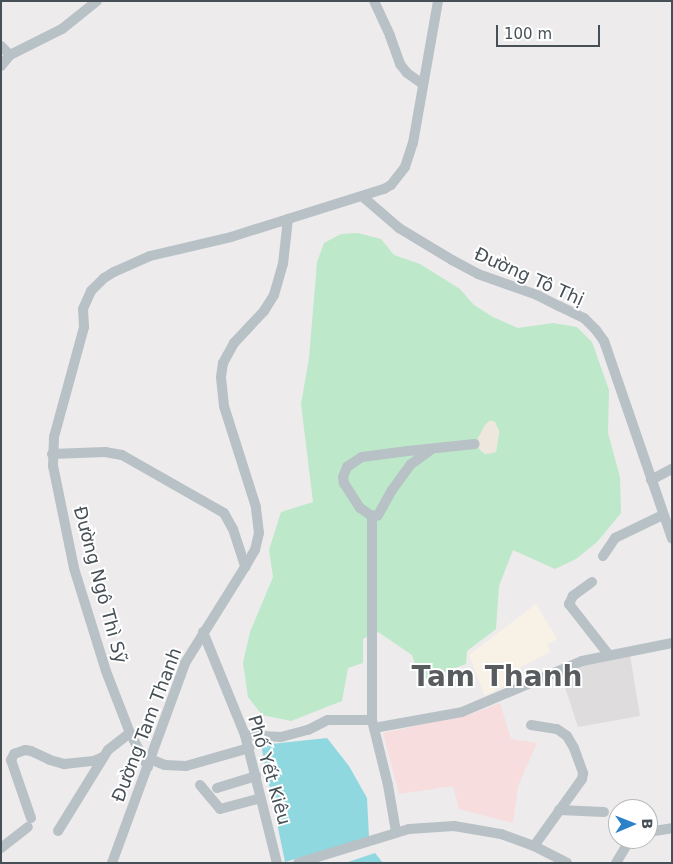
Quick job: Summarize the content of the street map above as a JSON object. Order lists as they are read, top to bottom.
{
  "streets": {
    "street": [
      "Đường Tô Thị",
      "Đường Ngô Thì Sỹ",
      "Đường Tam Thanh",
      "Phố Yết Kiêu"
    ]
  },
  "crossings": [
    ["Đường Ngô Thì Sỹ", "Đường Tam Thanh"],
    ["Đường Tam Thanh", "Phố Yết Kiêu"]
  ],
  "districts": ["Tam Thanh"],
  "scale_bar": "100 m",
  "north": "right"
}
